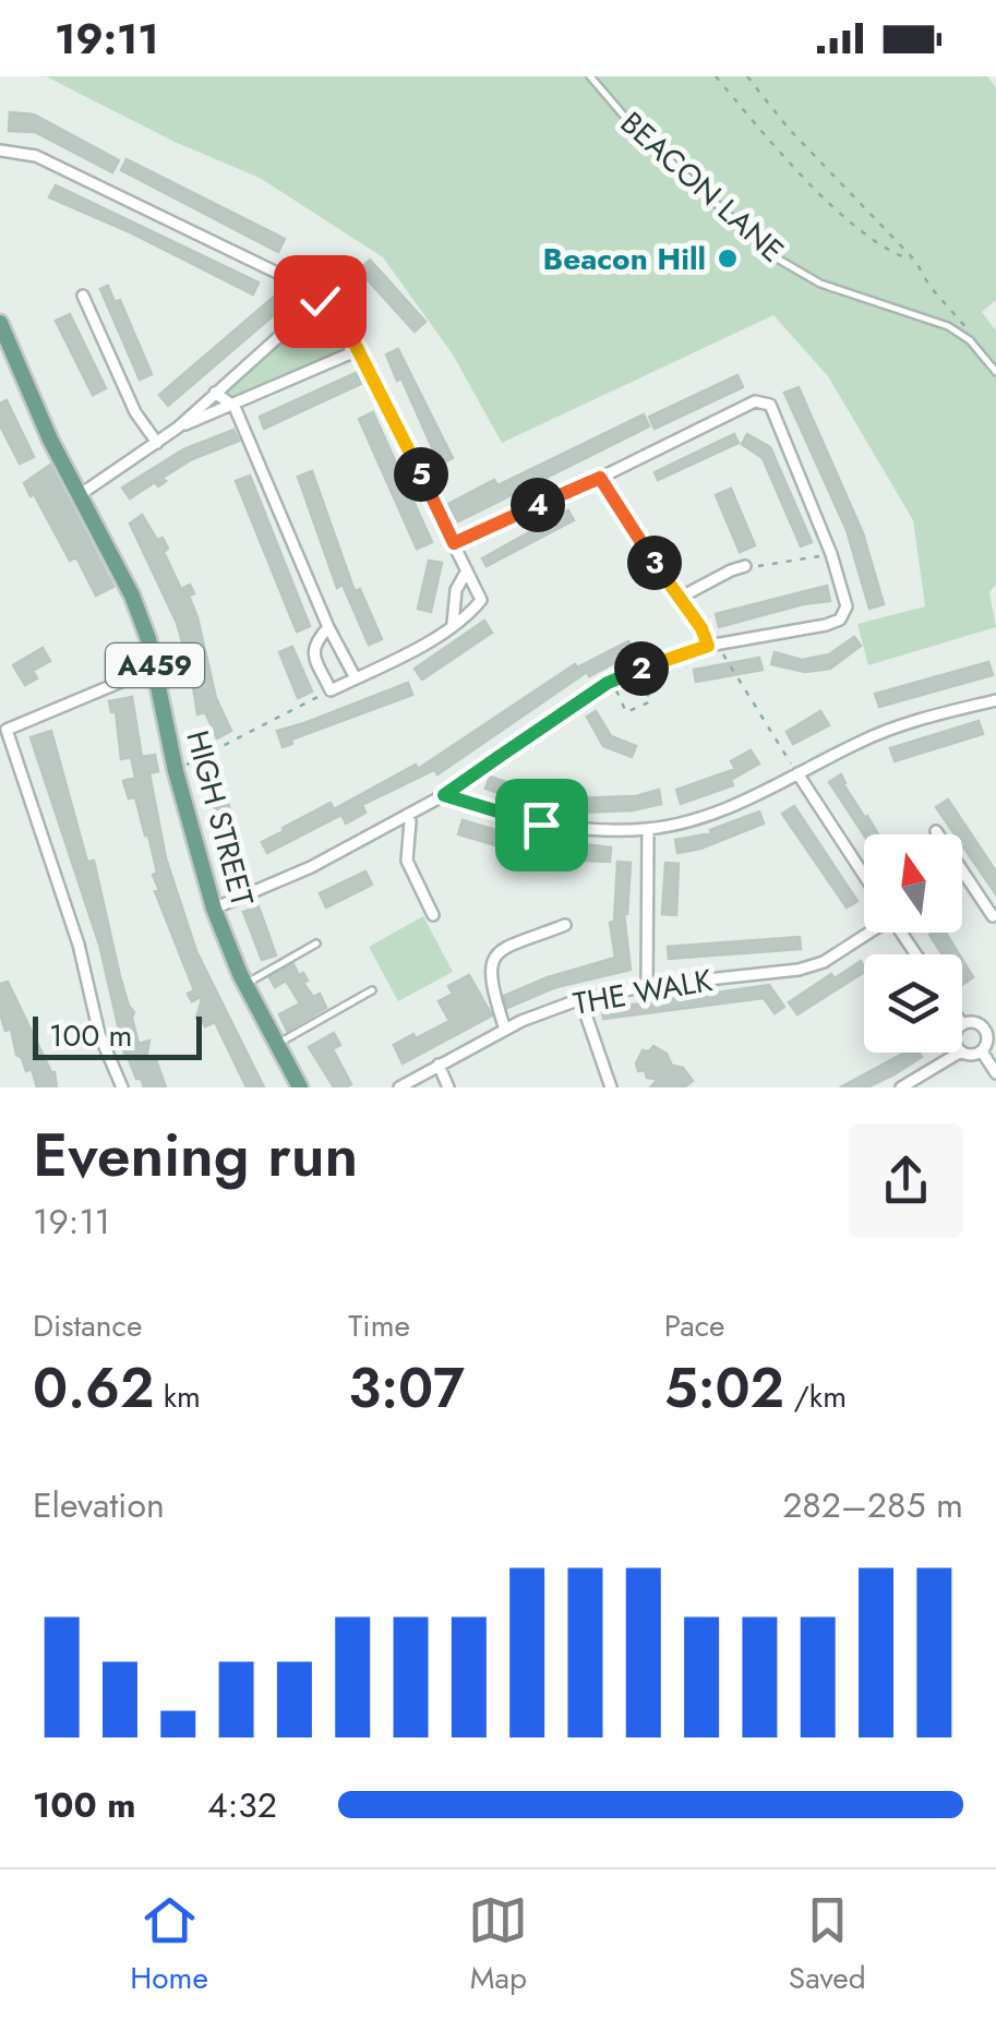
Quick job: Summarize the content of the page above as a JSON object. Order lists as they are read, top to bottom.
{
  "streets": {
    "main road": ["A459", "HIGH STREET"],
    "street": ["THE WALK"],
    "lane": ["BEACON LANE"]
  },
  "places": ["Beacon Hill"],
  "scale_bar": "100 m",
  "north": "top",
  "page": {
    "status": "19:11",
    "pins": [
      "5",
      "4",
      "3",
      "2"
    ],
    "scale": "100 m",
    "heading": ["Evening run", "19:11"],
    "stats": [
      ["Distance", "0.62 km"],
      ["Time", "3:07"],
      ["Pace", "5:02 /km"]
    ],
    "chart": ["Elevation", "282–285 m"],
    "list": [
      {
        "name": "100 m",
        "note": "4:32"
      }
    ],
    "tabs": ["Home", "Map", "Saved"]
  }
}
